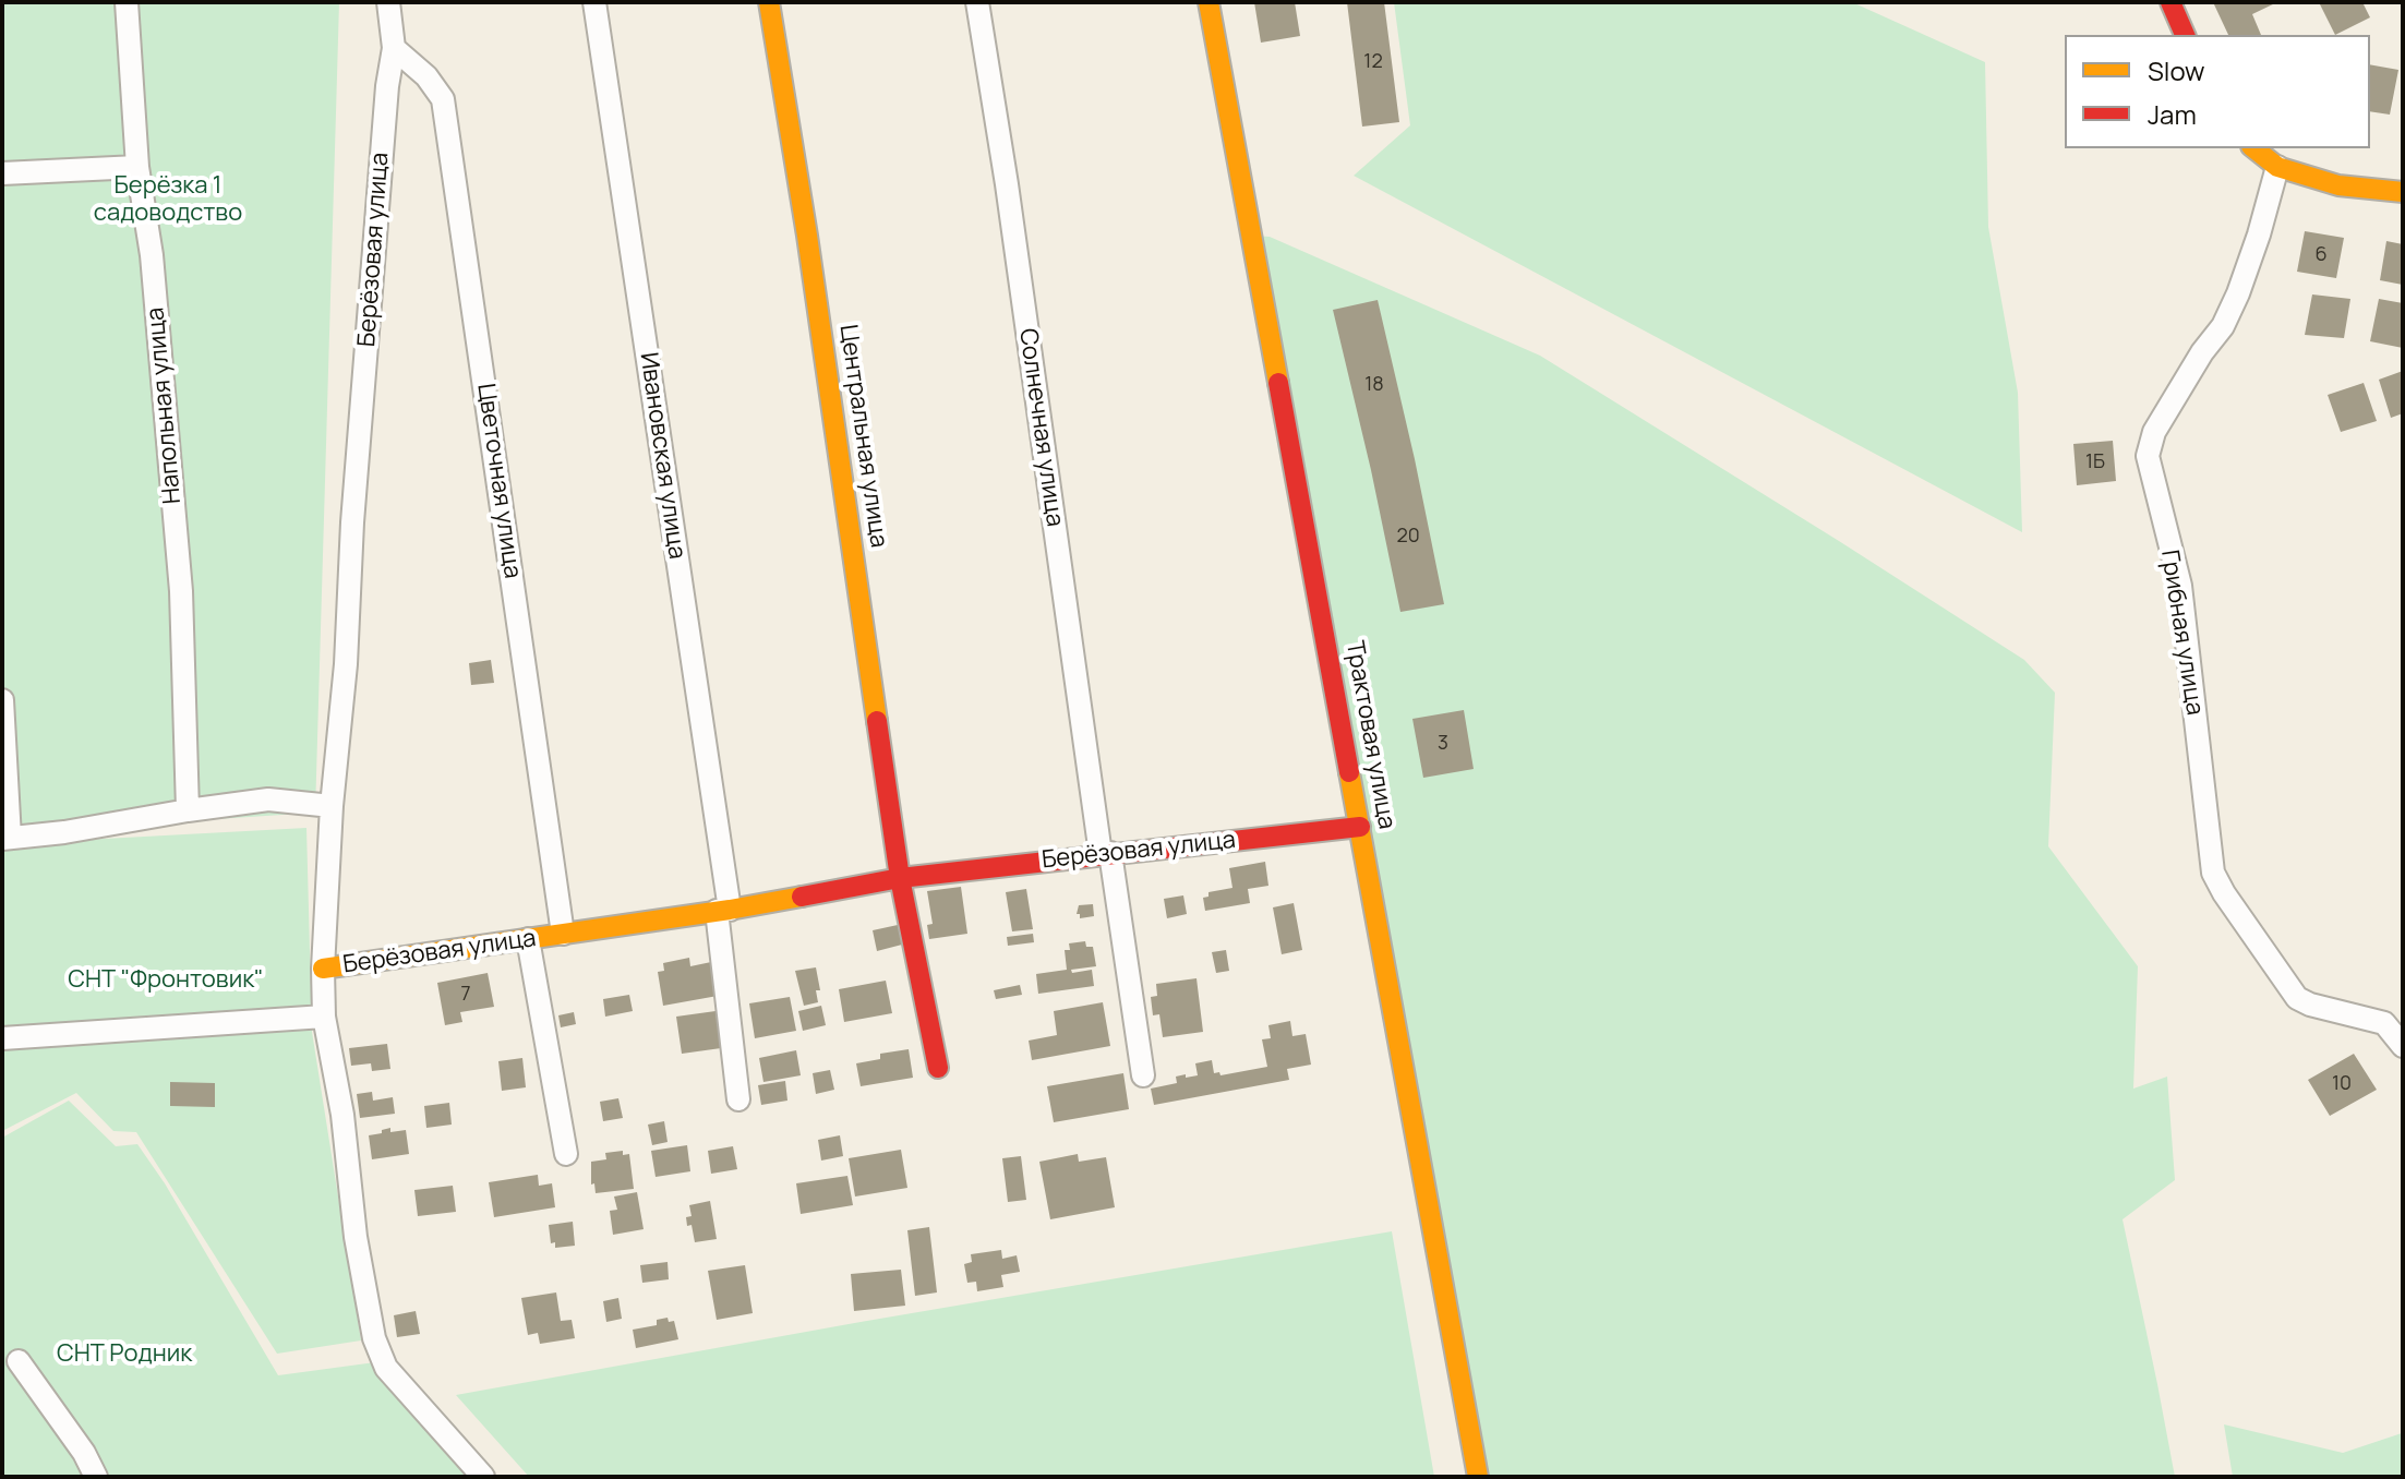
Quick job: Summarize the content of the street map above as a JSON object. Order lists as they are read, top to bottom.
{
  "streets": {
    "street": [
      "Берёзовая улица",
      "Напольная улица",
      "Солнечная улица",
      "Центральная улица",
      "Ивановская улица",
      "Цветочная улица",
      "Грибная улица",
      "Трактовая улица"
    ]
  },
  "crossings": [
    ["Берёзовая улица", "Солнечная улица"],
    ["Берёзовая улица", "Центральная улица"],
    ["Берёзовая улица", "Ивановская улица"],
    ["Берёзовая улица", "Цветочная улица"],
    ["Берёзовая улица", "Трактовая улица"]
  ],
  "parks": ["Берёзка 1 садоводство", "СНТ \"Фронтовик\"", "СНТ Родник"],
  "house_numbers": [
    "12",
    "6",
    "18",
    "1Б",
    "20",
    "3",
    "7",
    "10"
  ],
  "legend": ["Slow", "Jam"]
}
